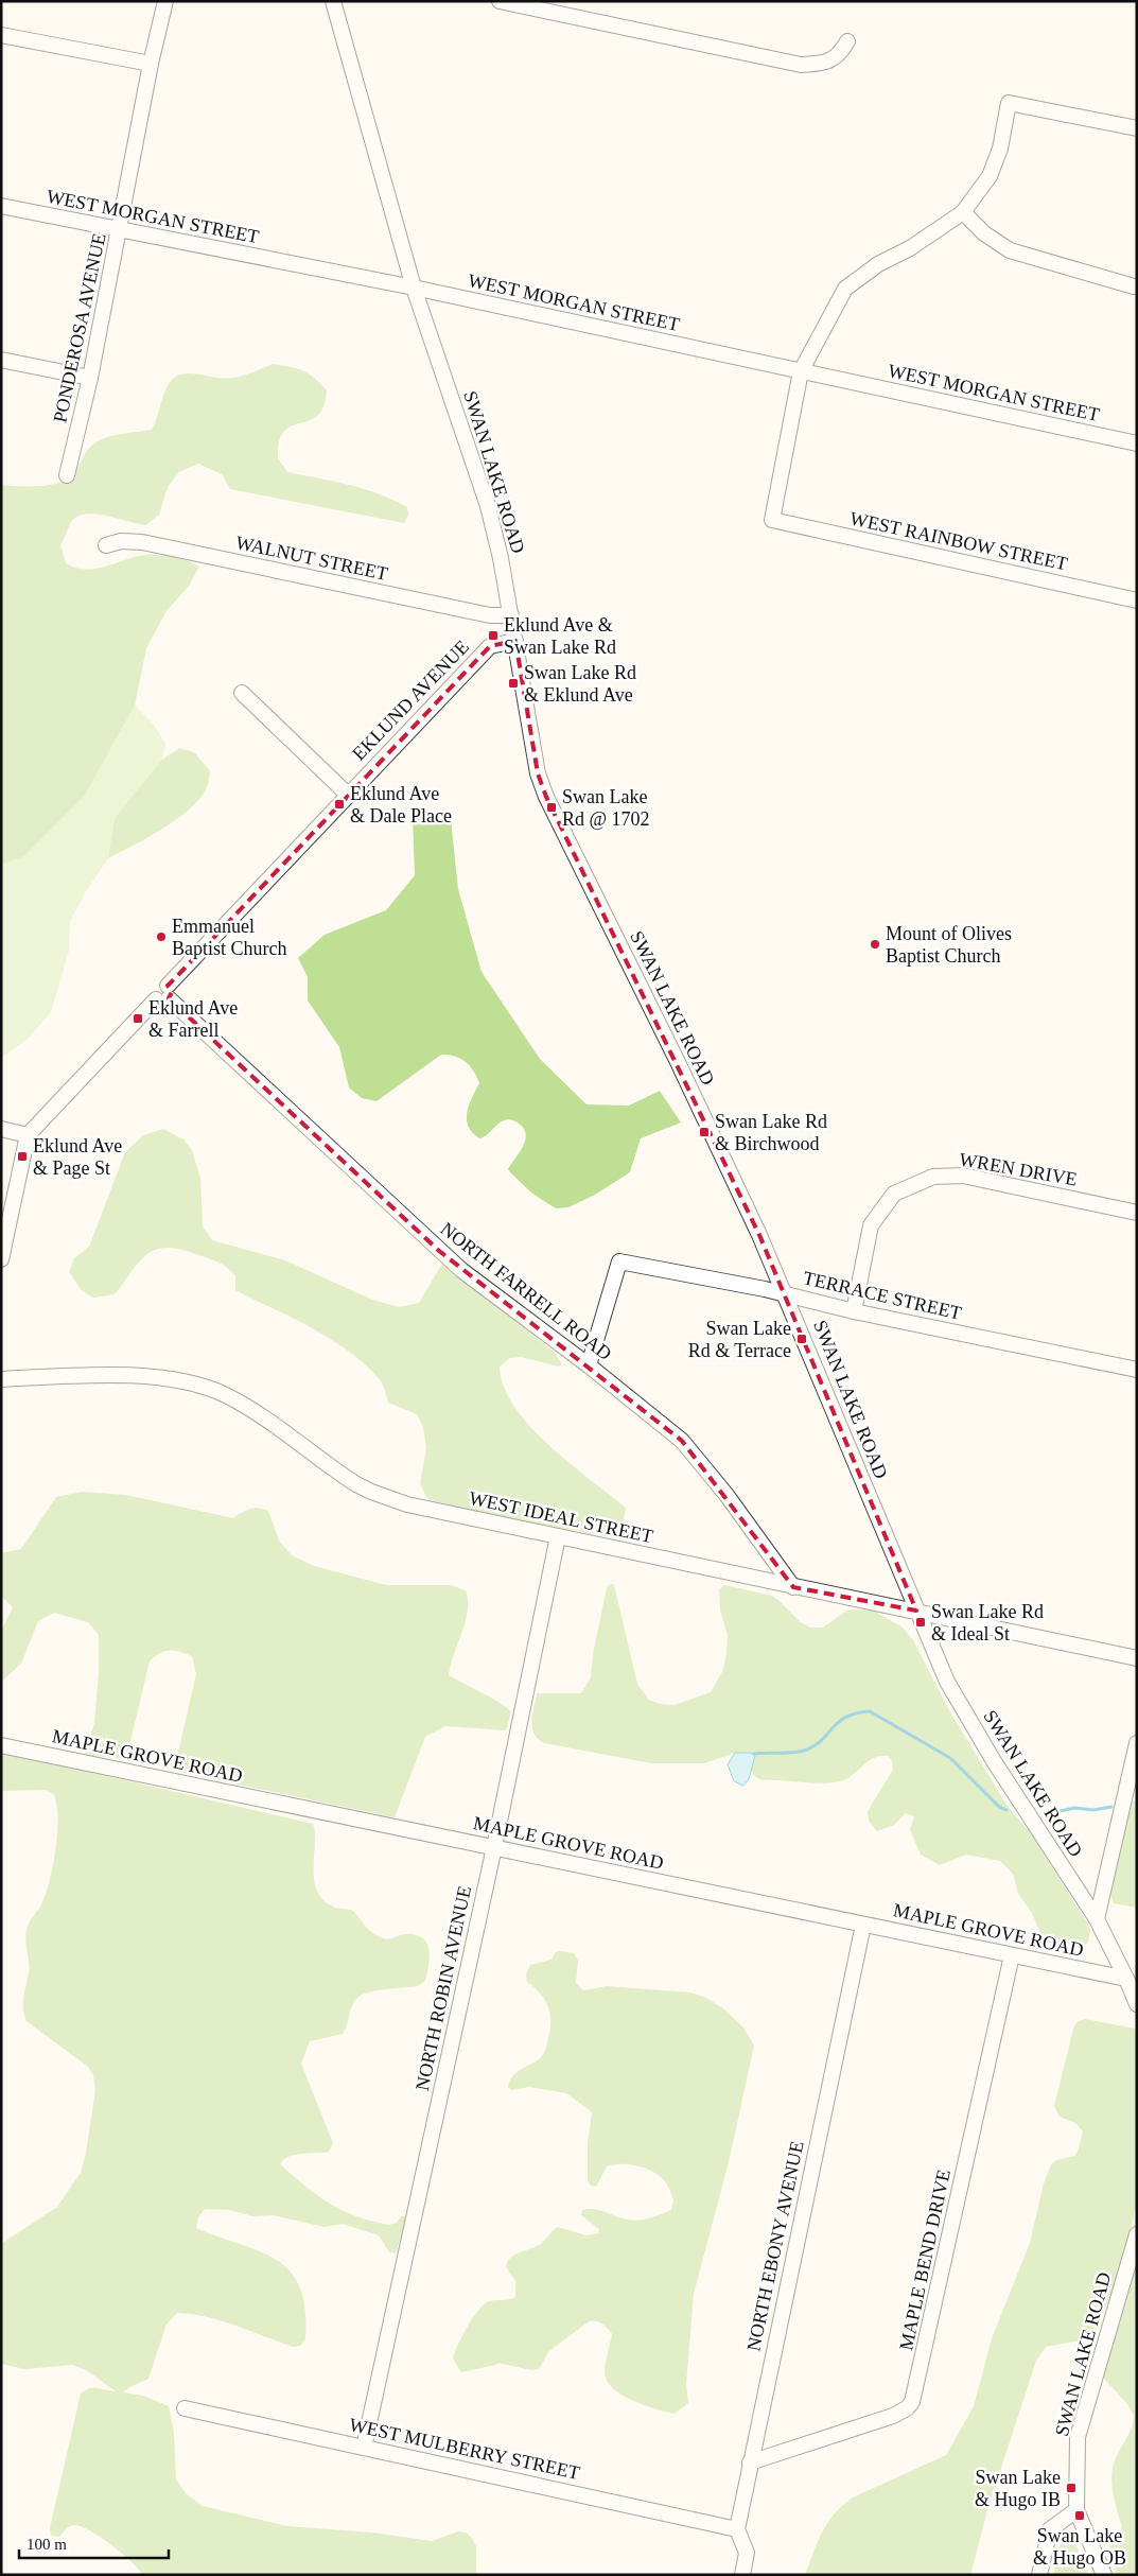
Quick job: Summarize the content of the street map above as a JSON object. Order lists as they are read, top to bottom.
{
  "streets": {
    "street": [
      "WEST MORGAN STREET",
      "PONDEROSA AVENUE",
      "SWAN LAKE ROAD",
      "WEST RAINBOW STREET",
      "WALNUT STREET",
      "EKLUND AVENUE",
      "WREN DRIVE",
      "NORTH FARRELL ROAD",
      "TERRACE STREET",
      "WEST IDEAL STREET",
      "MAPLE GROVE ROAD",
      "NORTH ROBIN AVENUE",
      "NORTH EBONY AVENUE",
      "MAPLE BEND DRIVE",
      "WEST MULBERRY STREET"
    ]
  },
  "crossings": [
    ["WEST MORGAN STREET", "PONDEROSA AVENUE"],
    ["WEST MORGAN STREET", "SWAN LAKE ROAD"],
    ["WEST MORGAN STREET", "WEST RAINBOW STREET"],
    ["SWAN LAKE ROAD", "WALNUT STREET"],
    ["SWAN LAKE ROAD", "EKLUND AVENUE"],
    ["SWAN LAKE ROAD", "TERRACE STREET"],
    ["SWAN LAKE ROAD", "WEST IDEAL STREET"],
    ["SWAN LAKE ROAD", "MAPLE GROVE ROAD"],
    ["EKLUND AVENUE", "NORTH FARRELL ROAD"],
    ["WREN DRIVE", "TERRACE STREET"],
    ["NORTH FARRELL ROAD", "TERRACE STREET"],
    ["NORTH FARRELL ROAD", "WEST IDEAL STREET"],
    ["WEST IDEAL STREET", "NORTH ROBIN AVENUE"],
    ["MAPLE GROVE ROAD", "NORTH ROBIN AVENUE"],
    ["MAPLE GROVE ROAD", "NORTH EBONY AVENUE"],
    ["MAPLE GROVE ROAD", "MAPLE BEND DRIVE"],
    ["NORTH ROBIN AVENUE", "WEST MULBERRY STREET"],
    ["NORTH EBONY AVENUE", "MAPLE BEND DRIVE"],
    ["NORTH EBONY AVENUE", "WEST MULBERRY STREET"]
  ],
  "places": {
    "transit": [
      "Eklund Ave & Swan Lake Rd",
      "Swan Lake Rd & Eklund Ave",
      "Eklund Ave & Dale Place",
      "Swan Lake Rd @ 1702",
      "Eklund Ave & Farrell",
      "Swan Lake Rd & Birchwood",
      "Eklund Ave & Page St",
      "Swan Lake Rd & Terrace",
      "Swan Lake Rd & Ideal St",
      "Swan Lake & Hugo IB",
      "Swan Lake & Hugo OB"
    ],
    "other": ["Emmanuel Baptist Church", "Mount of Olives Baptist Church"]
  },
  "scale_bar": "100 m"
}
